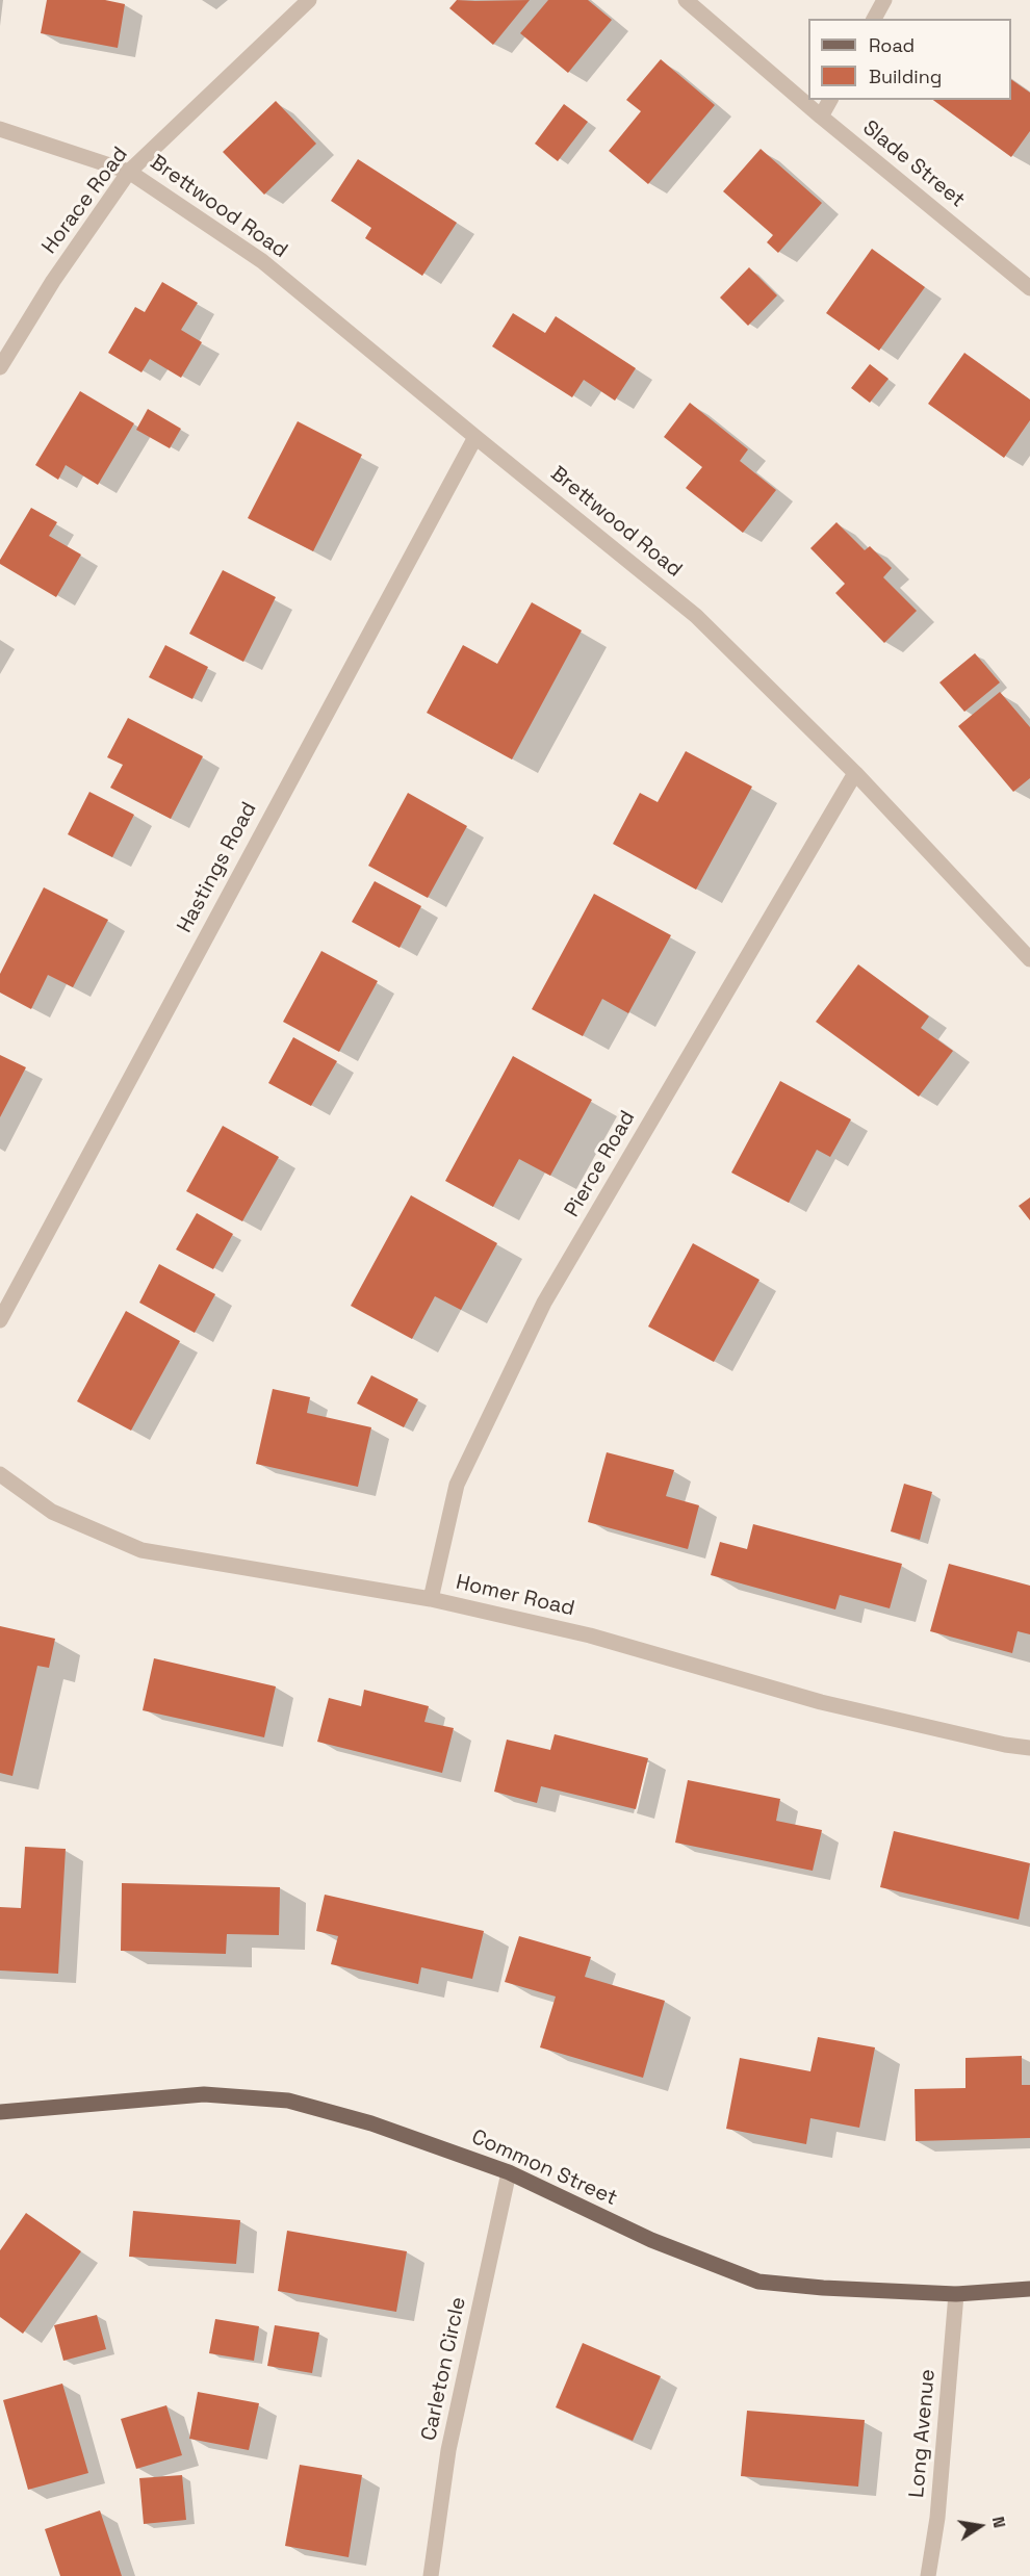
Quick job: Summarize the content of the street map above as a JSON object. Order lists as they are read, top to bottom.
{
  "streets": {
    "main road": ["Common Street"],
    "street": [
      "Slade Street",
      "Horace Road",
      "Brettwood Road",
      "Hastings Road",
      "Pierce Road",
      "Homer Road",
      "Carleton Circle",
      "Long Avenue"
    ]
  },
  "crossings": [
    ["Horace Road", "Brettwood Road"],
    ["Brettwood Road", "Hastings Road"],
    ["Brettwood Road", "Pierce Road"],
    ["Pierce Road", "Homer Road"],
    ["Common Street", "Carleton Circle"],
    ["Common Street", "Long Avenue"]
  ],
  "legend": ["Road", "Building"],
  "north": "right"
}
